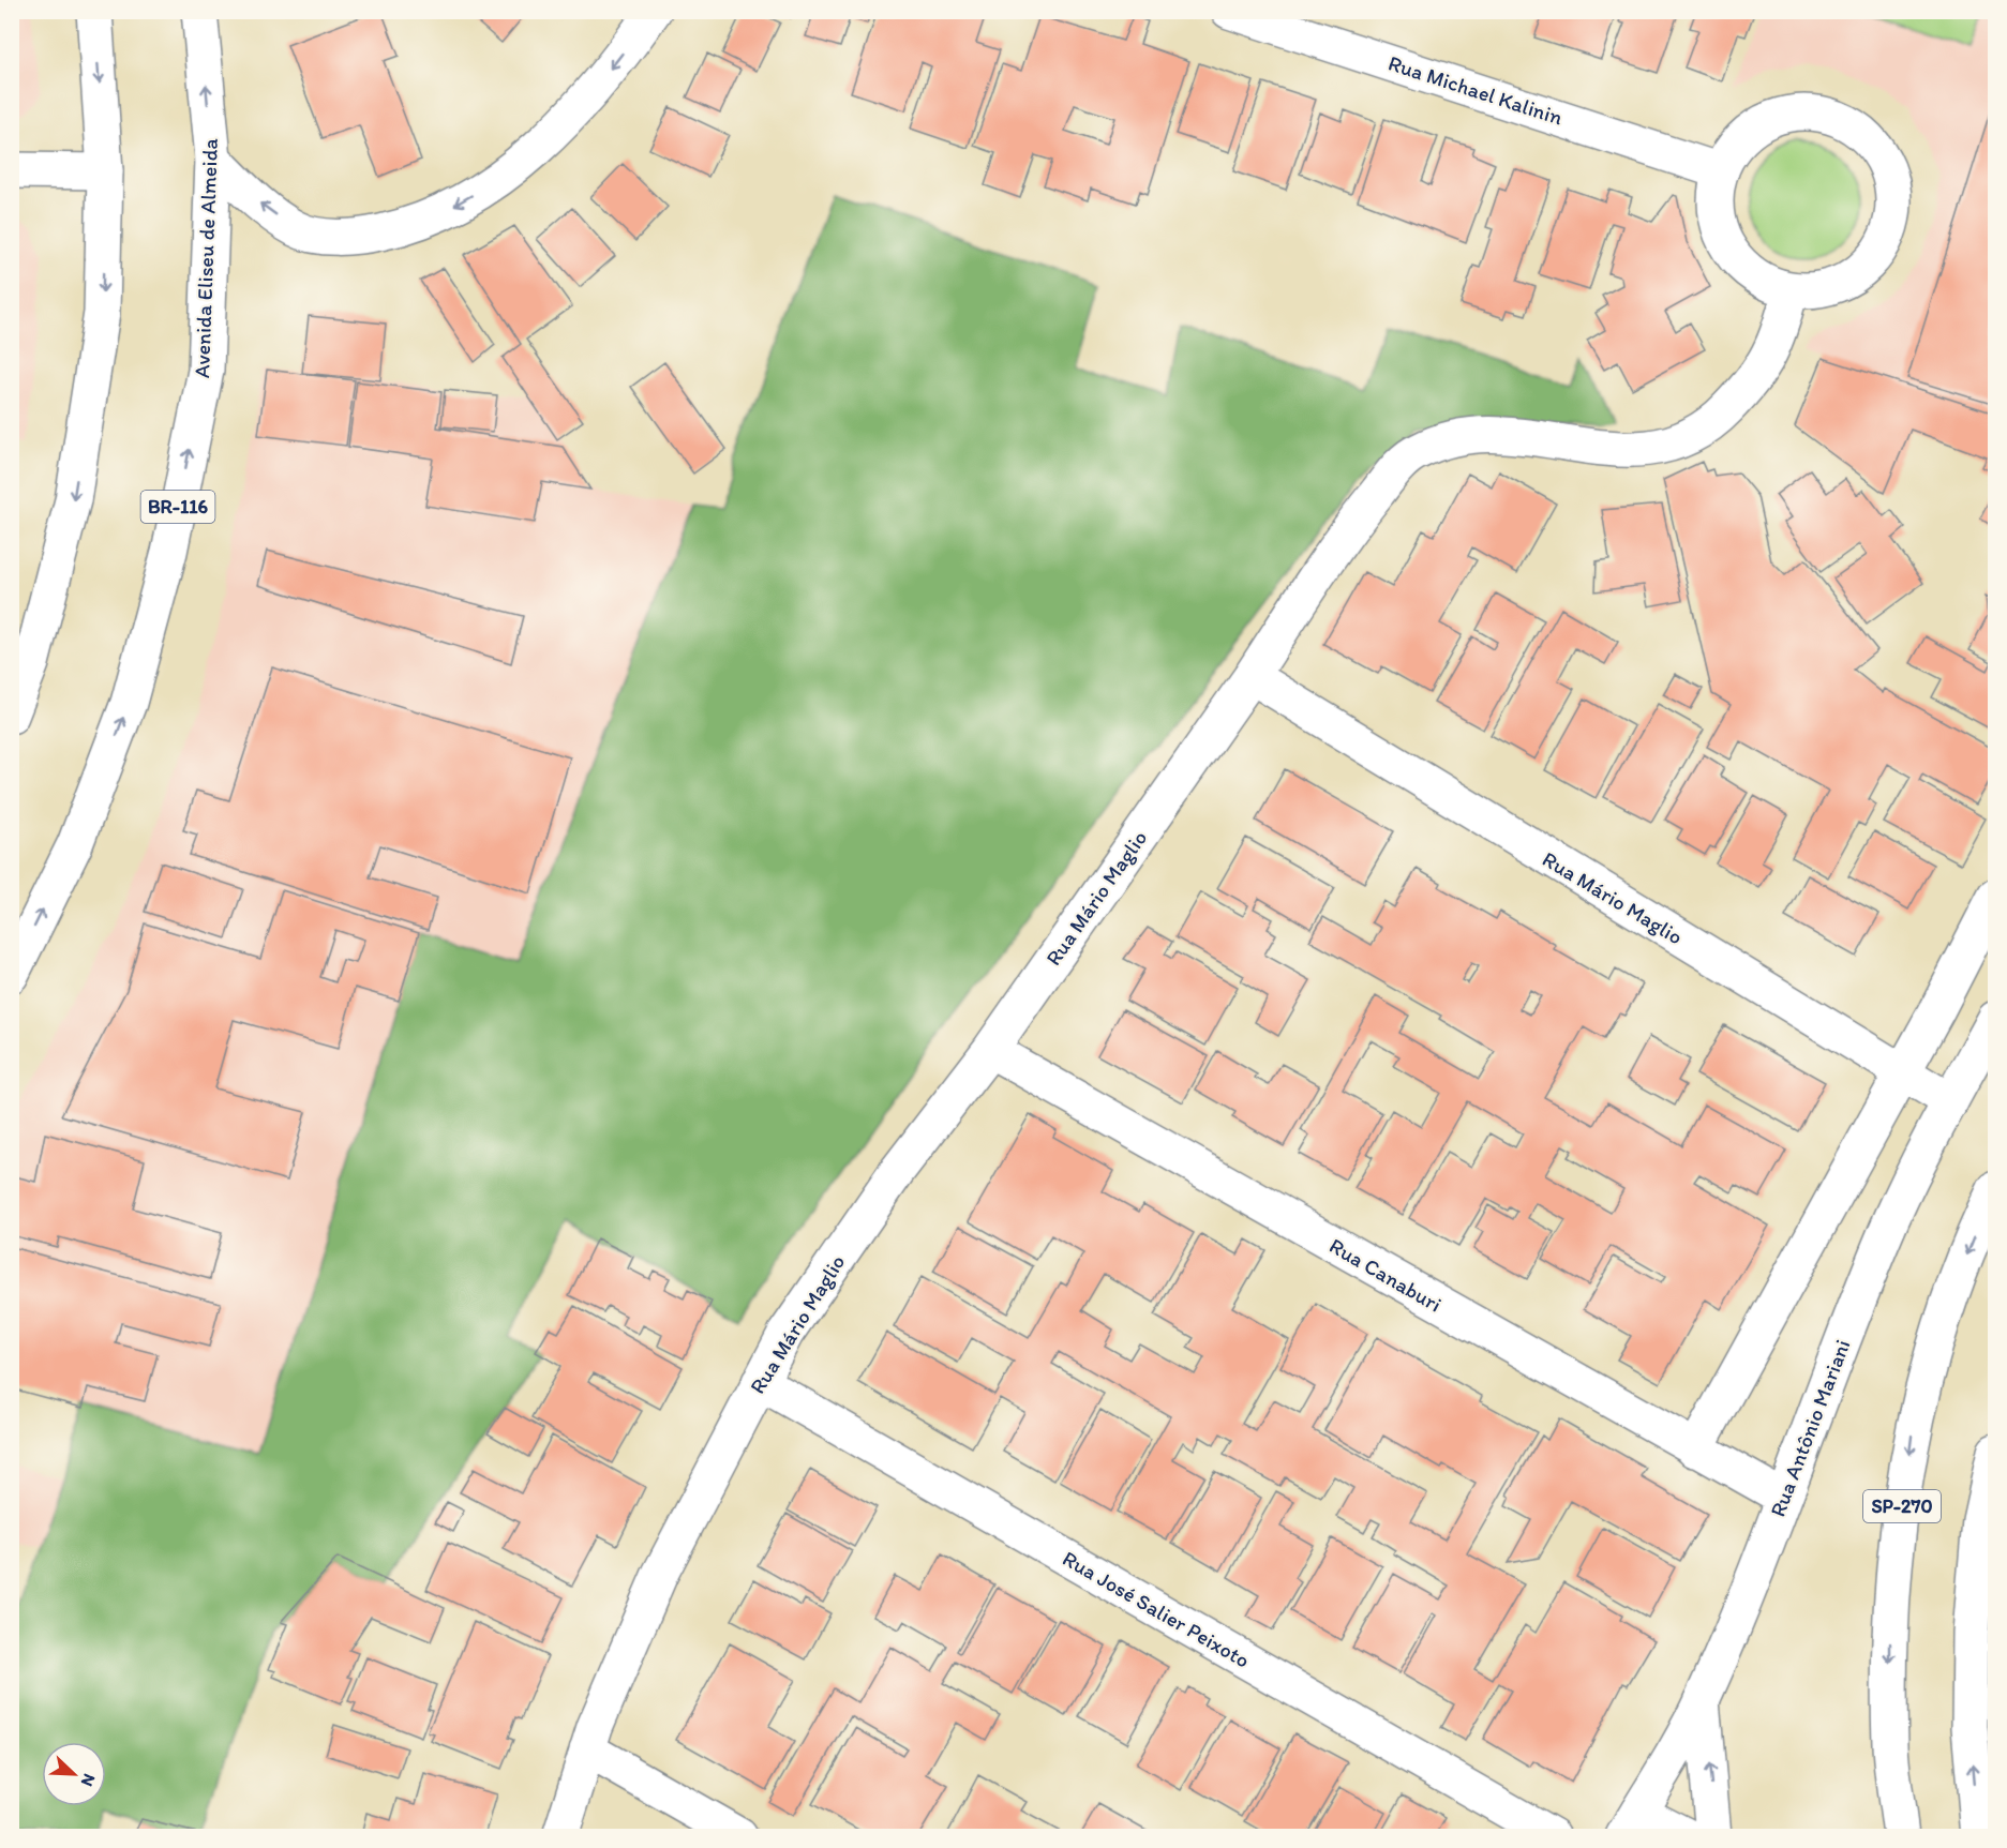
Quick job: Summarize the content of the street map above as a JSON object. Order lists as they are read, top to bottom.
{
  "streets": {
    "main road": [
      "Rua Michael Kalinin",
      "Avenida Eliseu de Almeida",
      "BR-116",
      "Rua Mário Maglio",
      "Rua Canaburi",
      "Rua Antônio Mariani",
      "SP-270",
      "Rua José Salier Peixoto"
    ]
  },
  "crossings": [
    ["Rua Mário Maglio", "Rua Canaburi"],
    ["Rua Mário Maglio", "Rua Antônio Mariani"],
    ["Rua Mário Maglio", "Rua José Salier Peixoto"],
    ["Rua Canaburi", "Rua Antônio Mariani"]
  ],
  "north": "bottom right"
}
